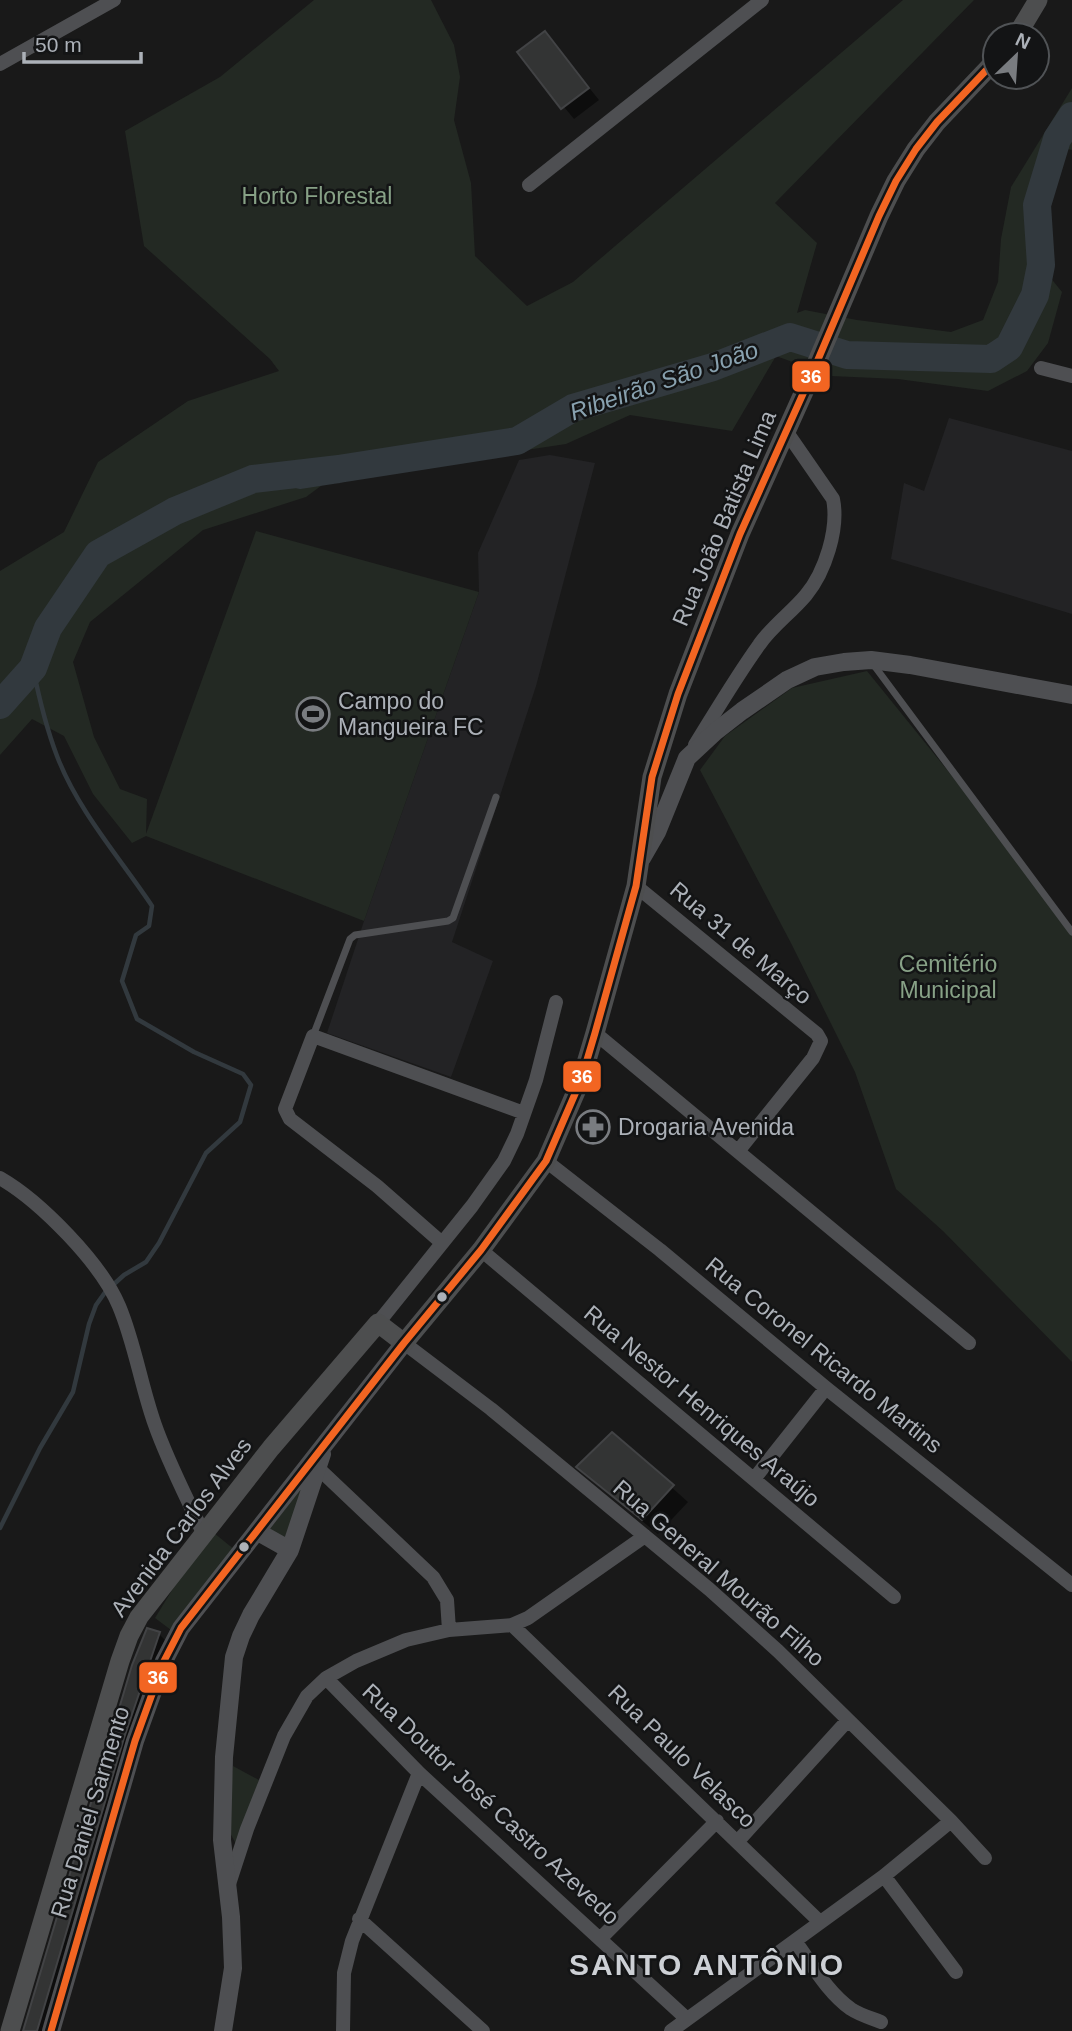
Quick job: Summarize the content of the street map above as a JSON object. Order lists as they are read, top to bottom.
{
  "streets": {
    "main road": ["Rua João Batista Lima", "Avenida Carlos Alves"],
    "street": [
      "Rua 31 de Março",
      "Rua Coronel Ricardo Martins",
      "Rua Nestor Henriques Araújo",
      "Rua General Mourão Filho",
      "Rua Paulo Velasco",
      "Rua Doutor José Castro Azevedo",
      "Rua Daniel Sarmento"
    ]
  },
  "crossings": [
    ["Rua João Batista Lima", "Rua 31 de Março"],
    ["Rua João Batista Lima", "Rua Coronel Ricardo Martins"],
    ["Rua João Batista Lima", "Rua Nestor Henriques Araújo"],
    ["Rua João Batista Lima", "Rua General Mourão Filho"]
  ],
  "districts": ["SANTO ANTÔNIO"],
  "water": ["Ribeirão São João"],
  "parks": ["Horto Florestal", "Cemitério Municipal"],
  "places": {
    "sports": ["Campo do Mangueira FC"],
    "pharmacy": ["Drogaria Avenida"]
  },
  "lines": ["transit line 36"],
  "scale_bar": "50 m",
  "north": "top right"
}
